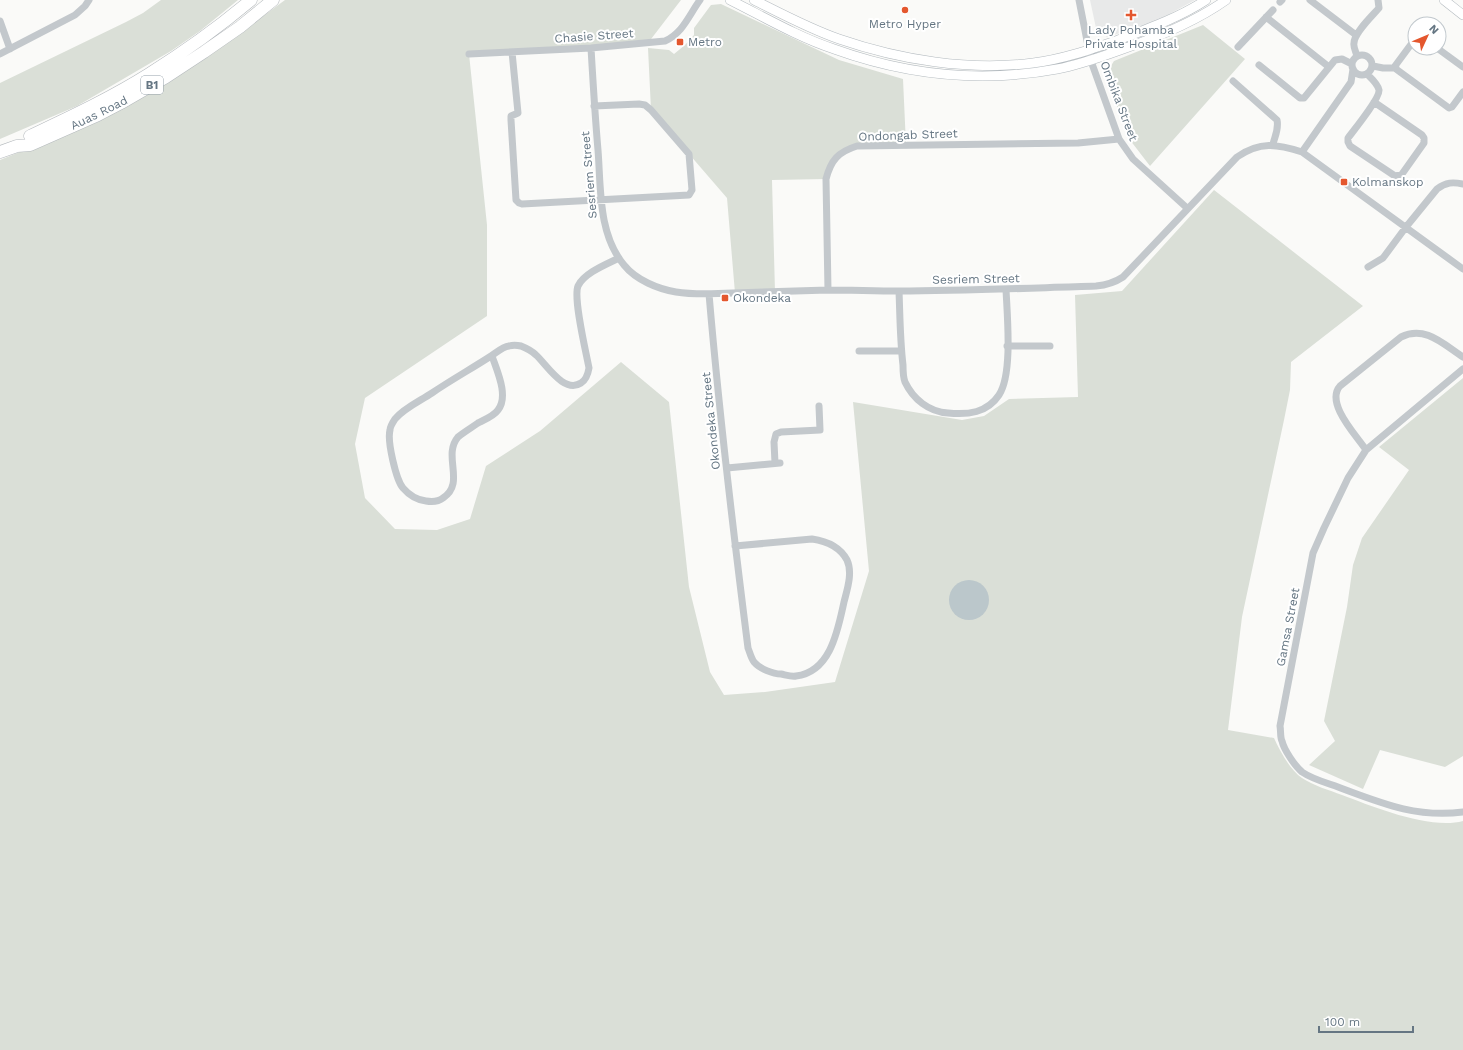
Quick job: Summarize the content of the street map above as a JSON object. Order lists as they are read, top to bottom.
{
  "streets": {
    "highway": ["B1", "Auas Road"],
    "street": [
      "Chasie Street",
      "Ombika Street",
      "Ondongab Street",
      "Sesriem Street",
      "Okondeka Street",
      "Gamsa Street"
    ]
  },
  "crossings": [
    ["Chasie Street", "Sesriem Street"],
    ["Ombika Street", "Ondongab Street"],
    ["Ombika Street", "Sesriem Street"],
    ["Ondongab Street", "Sesriem Street"],
    ["Sesriem Street", "Okondeka Street"]
  ],
  "places": {
    "other": ["Metro Hyper"],
    "health": ["Lady Pohamba Private Hospital"],
    "transit": ["Metro", "Kolmanskop", "Okondeka"]
  },
  "scale_bar": "100 m",
  "north": "top right"
}
